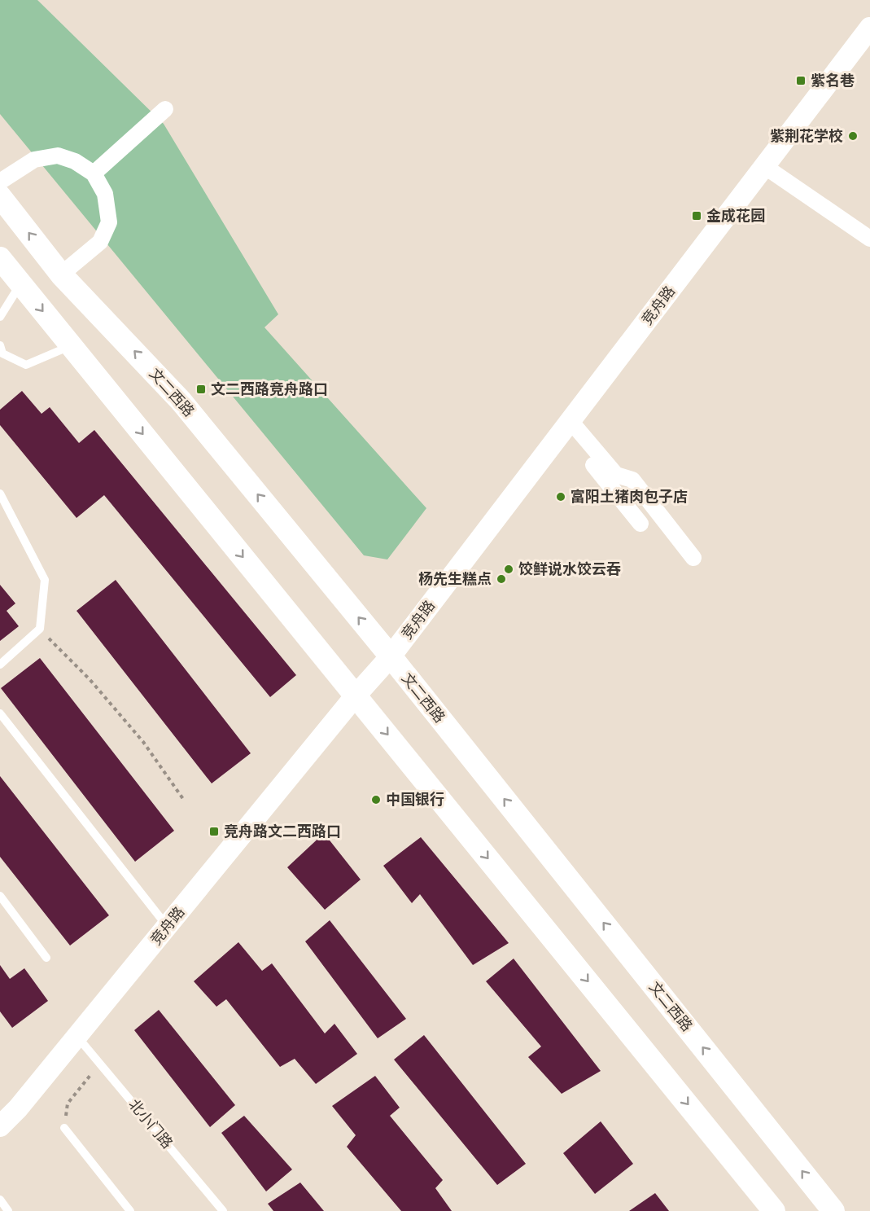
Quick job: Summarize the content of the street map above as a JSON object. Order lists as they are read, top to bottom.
{
  "streets": {
    "main road": ["文二西路"],
    "street": ["竞舟路"],
    "lane": ["北小门路"]
  },
  "crossings": [
    ["竞舟路", "文二西路"],
    ["竞舟路", "北小门路"]
  ],
  "places": {
    "transit": [
      "紫名巷",
      "金成花园",
      "文二西路竞舟路口",
      "竞舟路文二西路口"
    ],
    "other": [
      "紫荆花学校",
      "富阳土猪肉包子店",
      "饺鲜说水饺云吞",
      "杨先生糕点",
      "中国银行"
    ]
  }
}
